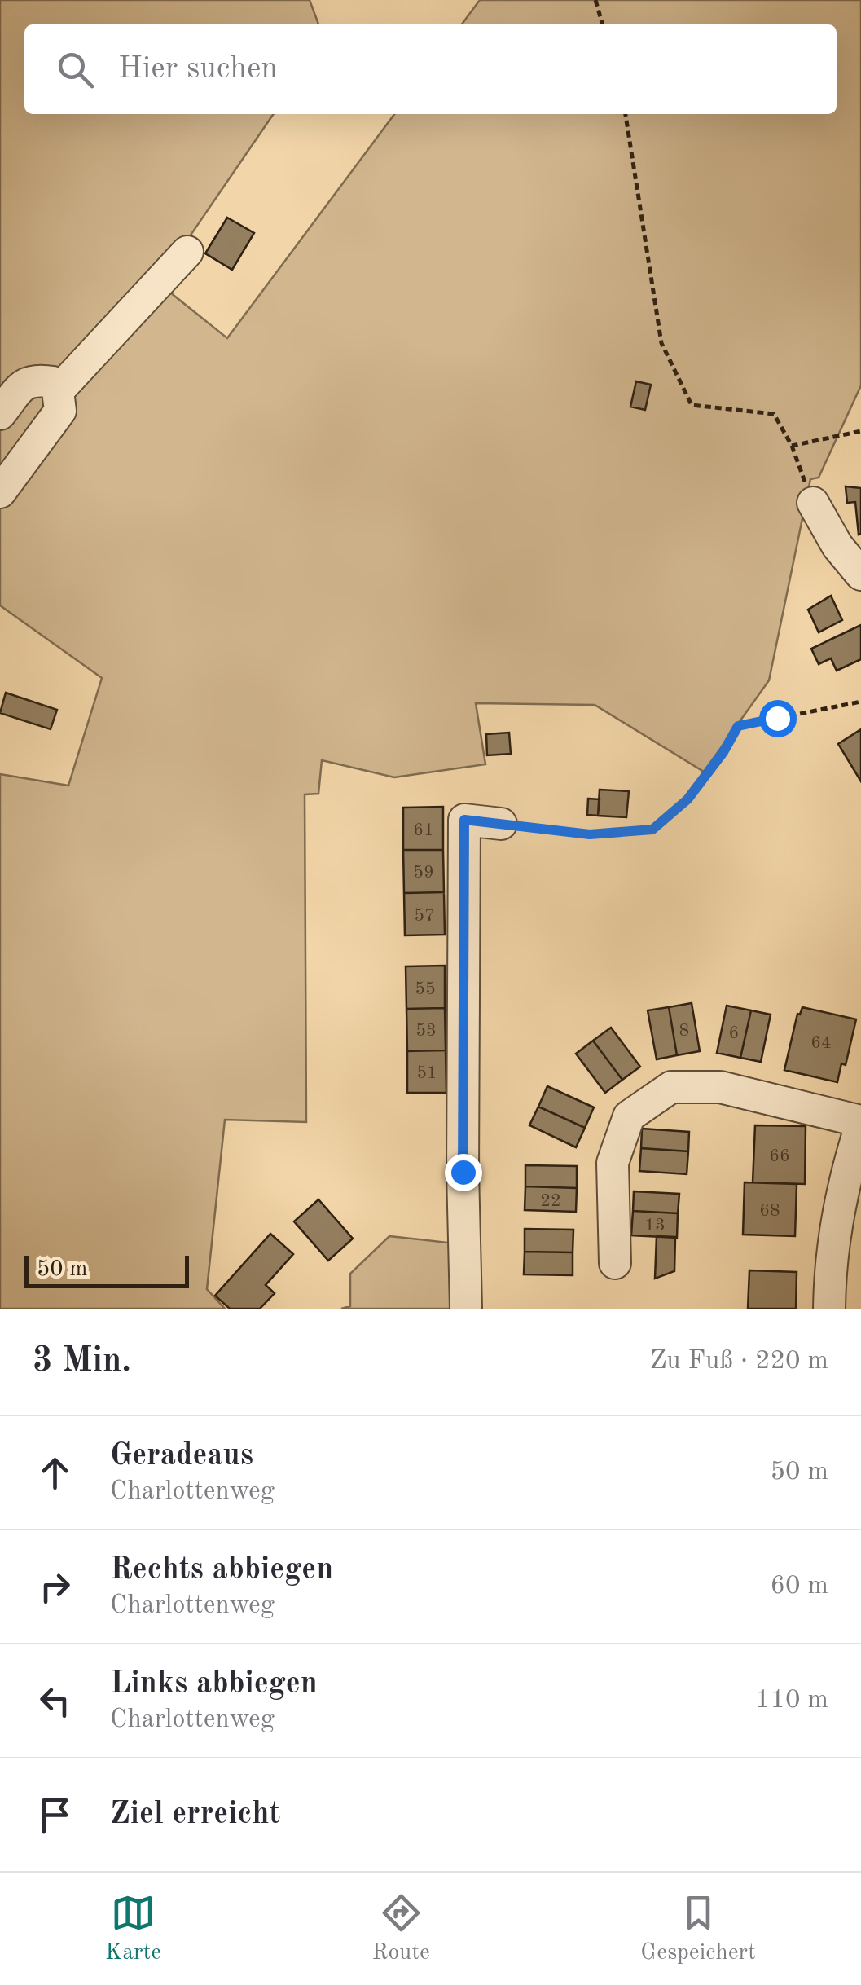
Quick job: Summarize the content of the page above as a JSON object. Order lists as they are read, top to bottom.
{
  "house_numbers": [
    "61",
    "59",
    "57",
    "55",
    "53",
    "8",
    "6",
    "64",
    "51",
    "66",
    "22",
    "68",
    "13"
  ],
  "scale_bar": "50 m",
  "page": {
    "search": "Hier suchen",
    "scale": "50 m",
    "heading": ["3 Min.", "Zu Fuß · 220 m"],
    "list": [
      ["Geradeaus", "Charlottenweg", "50 m"],
      ["Rechts abbiegen", "Charlottenweg", "60 m"],
      ["Links abbiegen", "Charlottenweg", "110 m"],
      "Ziel erreicht"
    ],
    "nav": ["Karte", "Route", "Gespeichert"]
  }
}
